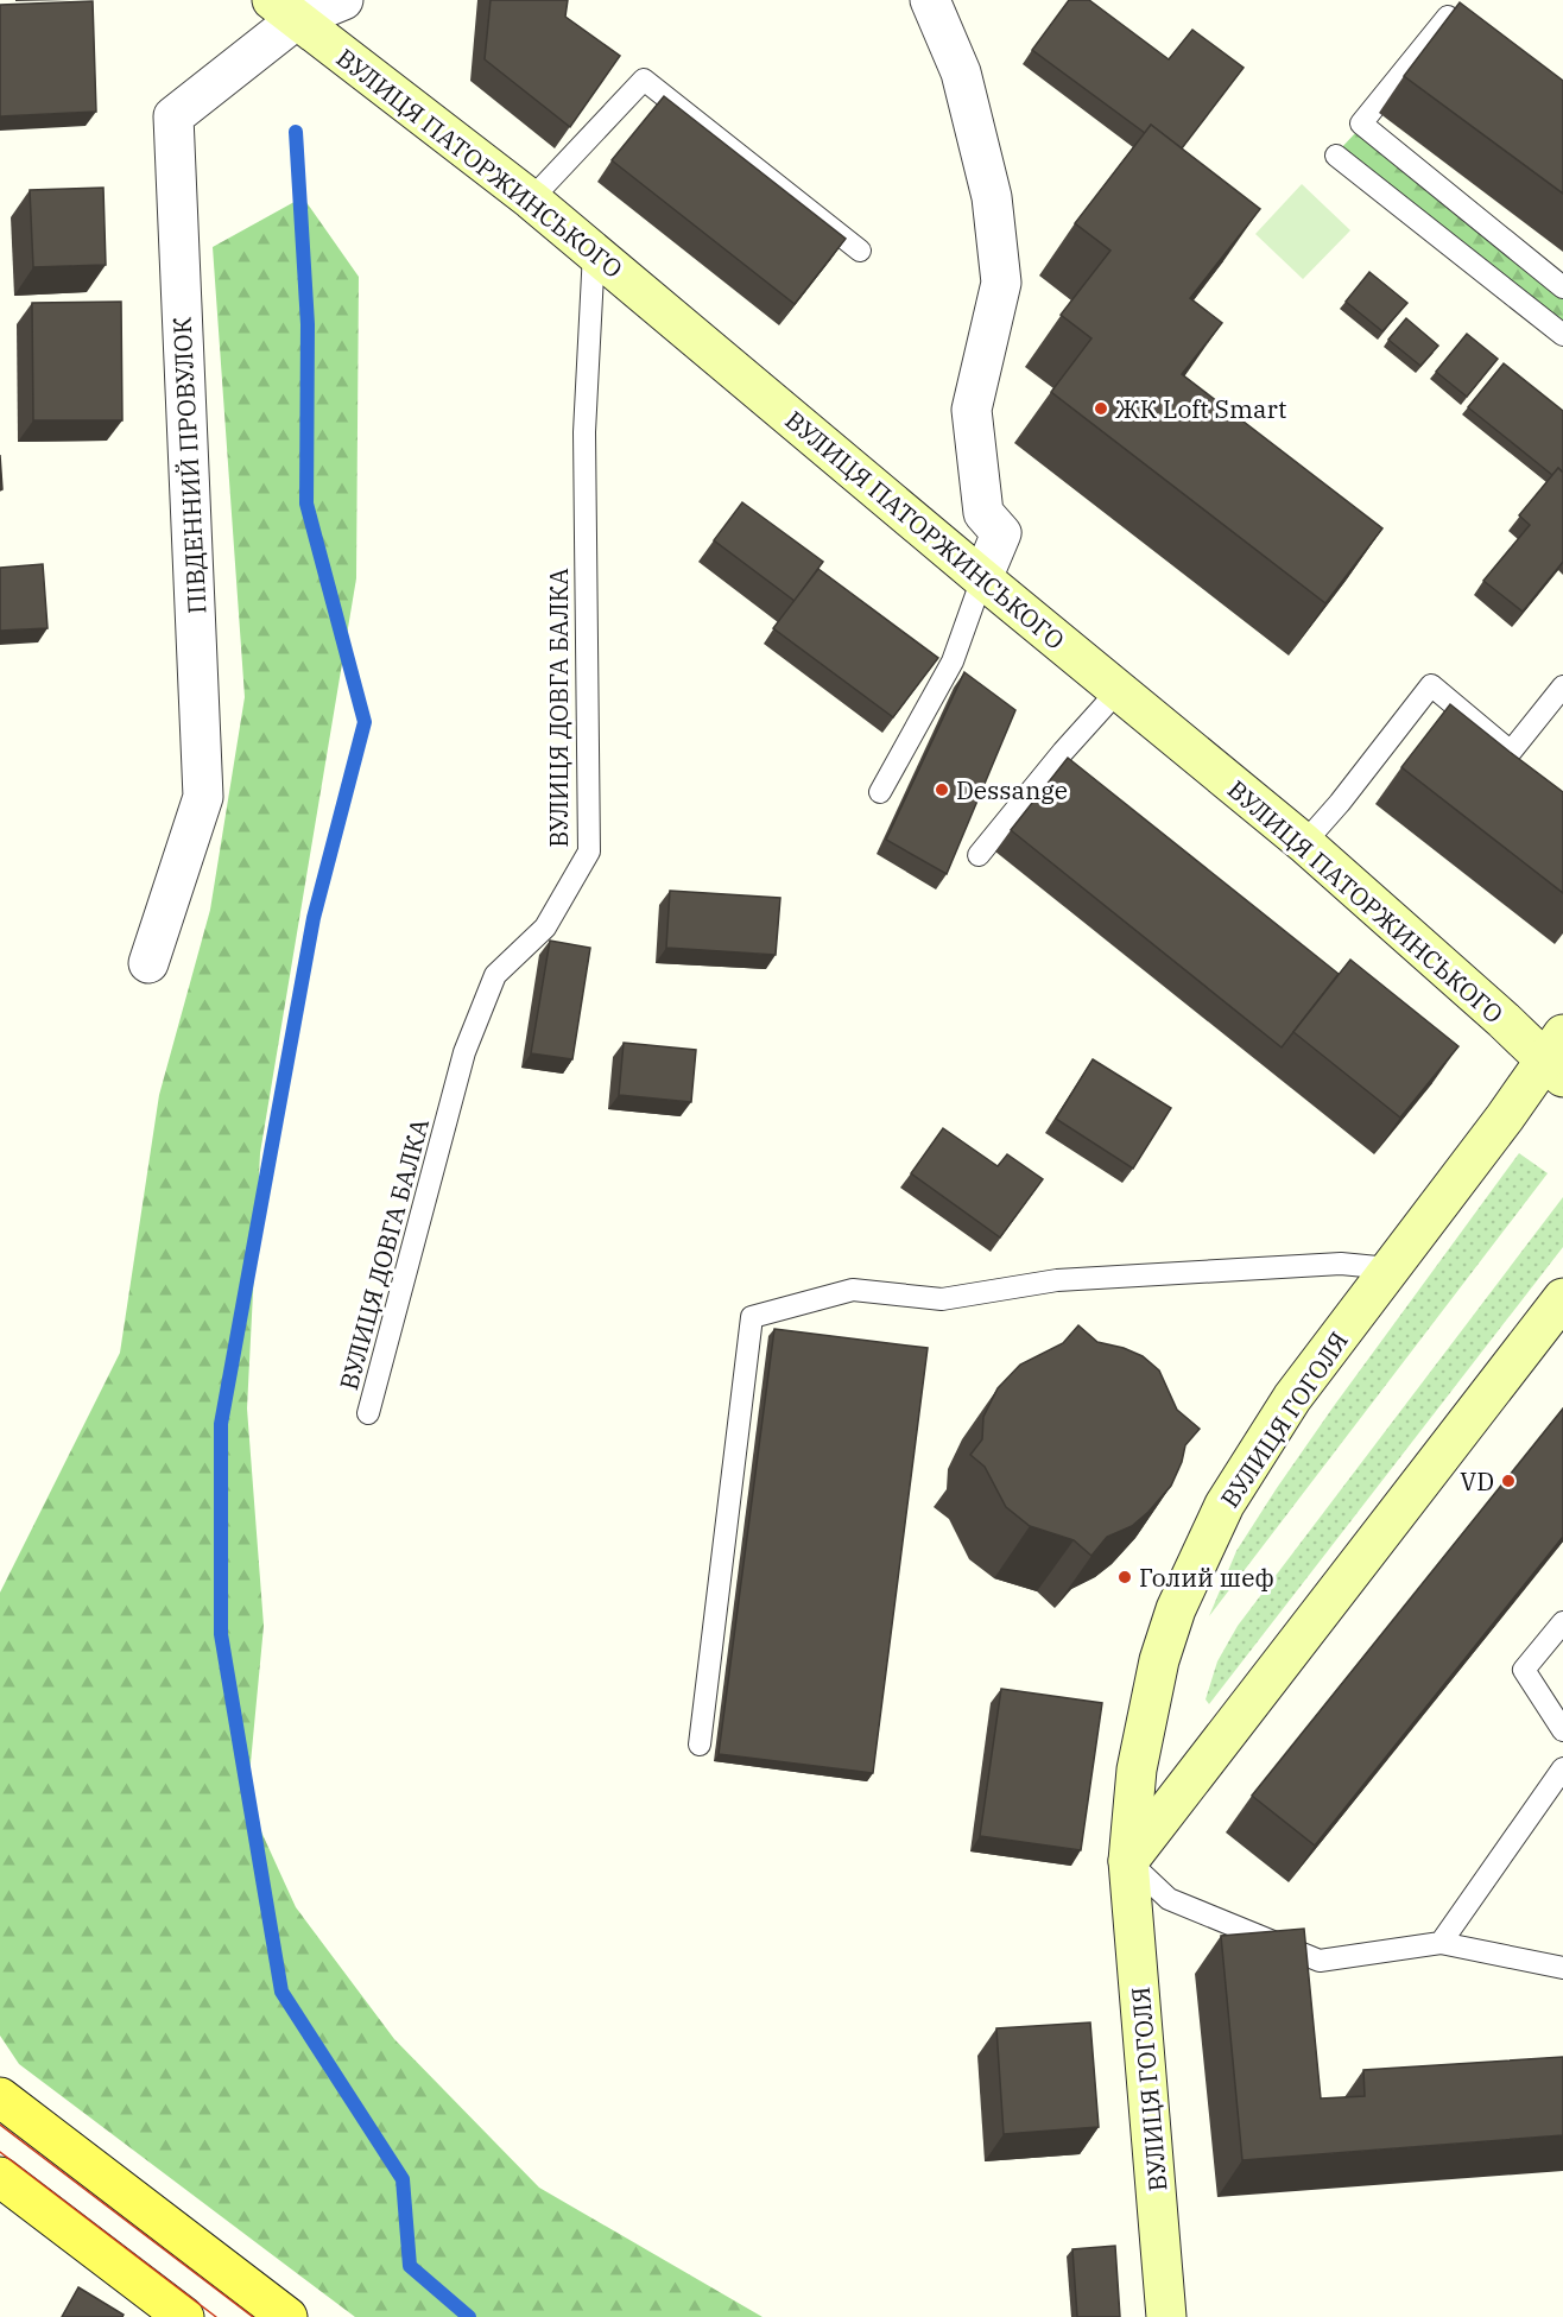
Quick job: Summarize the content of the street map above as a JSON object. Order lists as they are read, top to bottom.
{
  "streets": {
    "main road": ["ВУЛИЦЯ ПАТОРЖИНСЬКОГО", "ВУЛИЦЯ ГОГОЛЯ"],
    "street": ["ПІВДЕННИЙ ПРОВУЛОК"],
    "lane": ["ВУЛИЦЯ ДОВГА БАЛКА"]
  },
  "crossings": [
    ["ВУЛИЦЯ ПАТОРЖИНСЬКОГО", "ПІВДЕННИЙ ПРОВУЛОК"],
    ["ВУЛИЦЯ ПАТОРЖИНСЬКОГО", "ВУЛИЦЯ ДОВГА БАЛКА"],
    ["ВУЛИЦЯ ПАТОРЖИНСЬКОГО", "ВУЛИЦЯ ГОГОЛЯ"]
  ],
  "places": [
    "ЖК Loft Smart",
    "Dessange",
    "VD",
    "Голий шеф"
  ]
}
